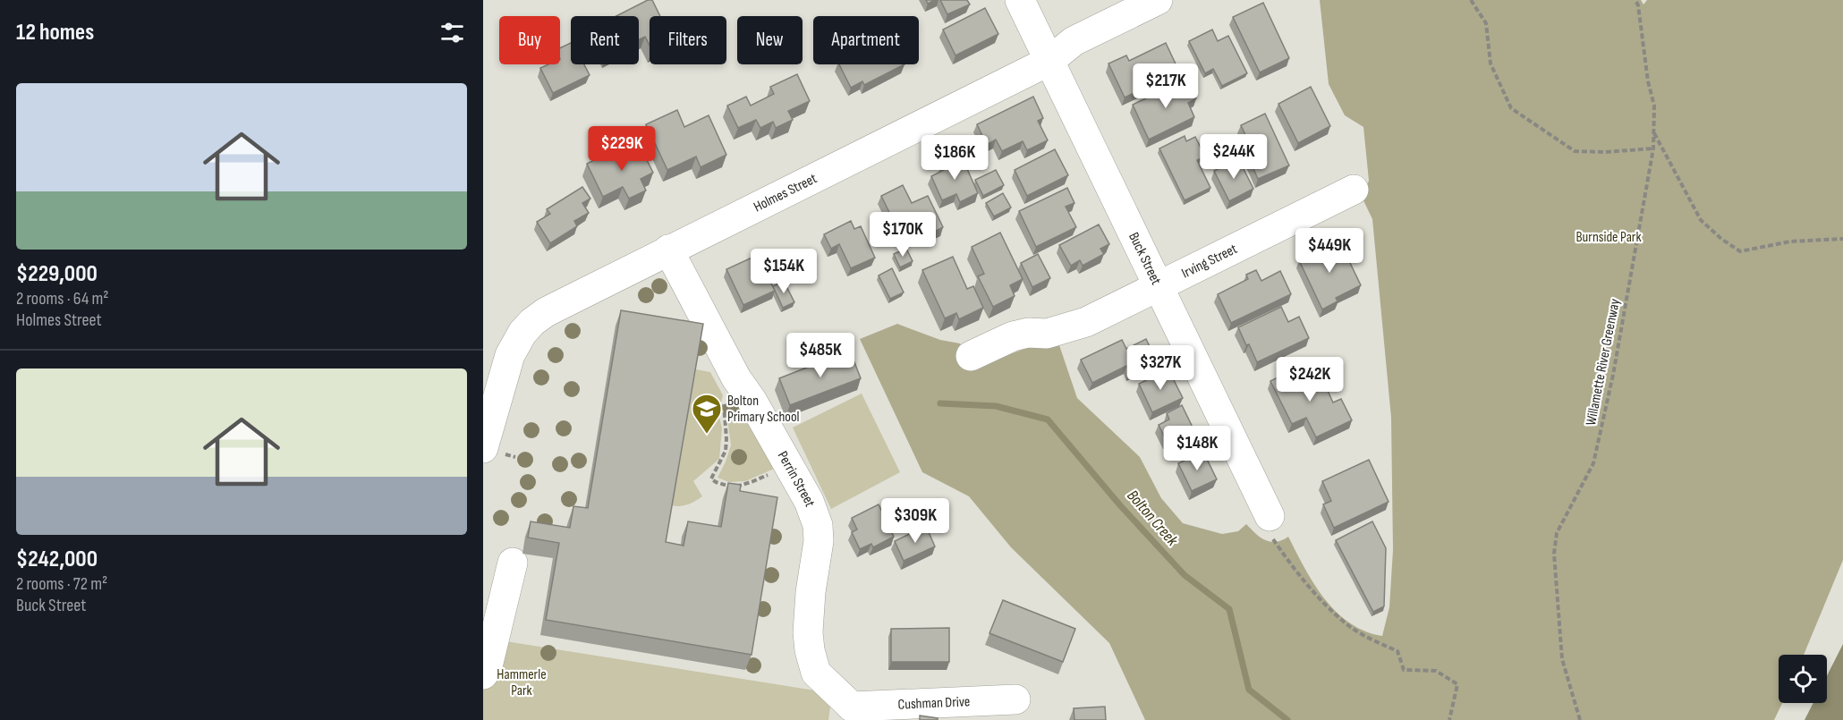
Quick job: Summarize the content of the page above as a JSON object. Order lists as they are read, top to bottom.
{
  "streets": {
    "street": [
      "Holmes Street",
      "Buck Street",
      "Irving Street",
      "Perrin Street",
      "Cushman Drive"
    ],
    "path": ["Willamette River Greenway"]
  },
  "crossings": [
    ["Holmes Street", "Buck Street"],
    ["Holmes Street", "Perrin Street"],
    ["Buck Street", "Irving Street"],
    ["Perrin Street", "Cushman Drive"]
  ],
  "water": ["Bolton Creek"],
  "parks": ["Burnside Park", "Hammerle Park"],
  "places": {
    "school or university": ["Bolton Primary School"]
  },
  "page": {
    "heading": "12 homes",
    "chip": [
      "Buy",
      "Rent",
      "Filters",
      "New",
      "Apartment"
    ],
    "price": [
      "$217K",
      "$229K",
      "$244K",
      "$186K",
      "$170K",
      "$449K",
      "$154K",
      "$485K",
      "$327K",
      "$242K",
      "$148K",
      "$309K"
    ],
    "list": [
      {
        "name": "$229,000",
        "note": "2 rooms · 64 m² · Holmes Street"
      },
      {
        "name": "$242,000",
        "note": "2 rooms · 72 m² · Buck Street"
      }
    ]
  }
}
